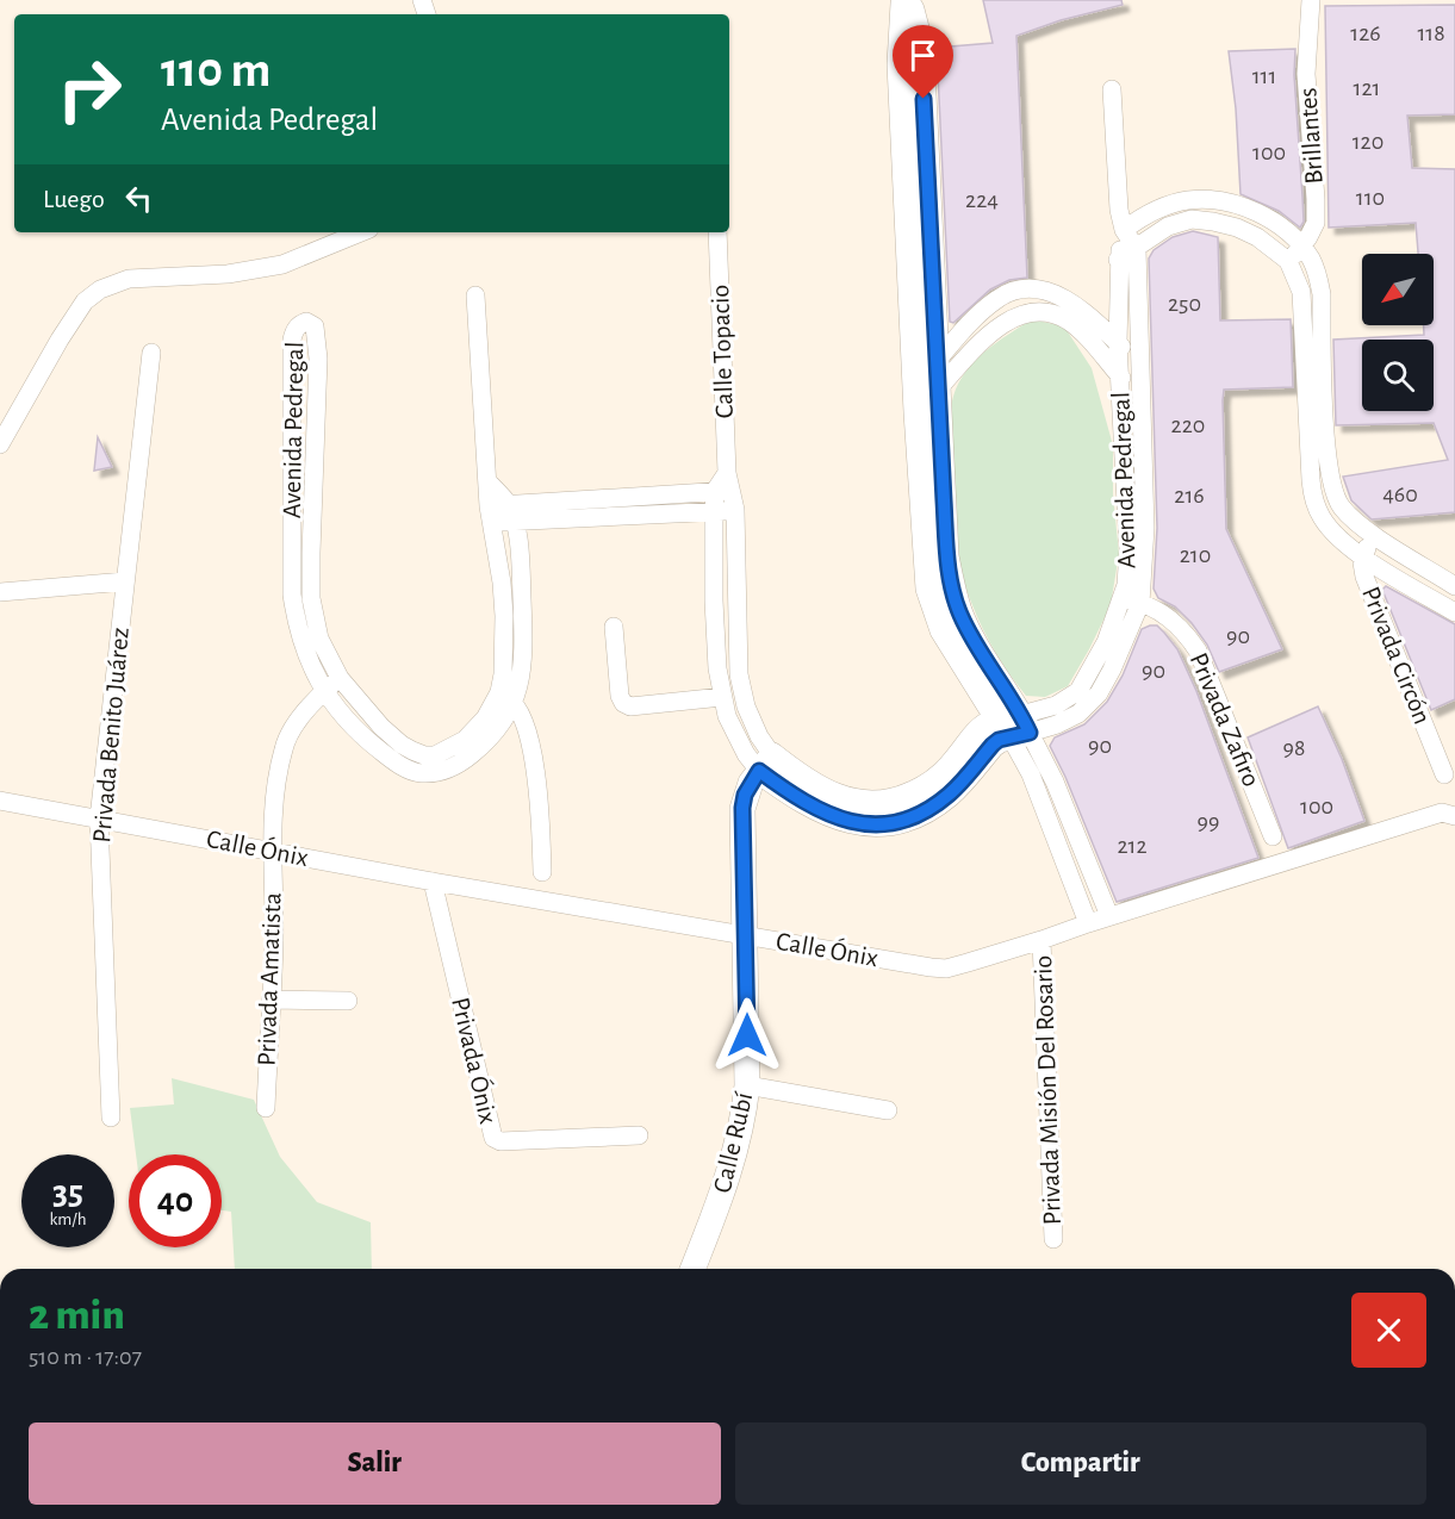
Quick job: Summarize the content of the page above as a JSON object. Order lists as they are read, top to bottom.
{
  "streets": {
    "street": [
      "Brillantes",
      "Calle Topacio",
      "Avenida Pedregal",
      "Privada Circón",
      "Privada Zafiro",
      "Privada Benito Juárez",
      "Calle Ónix",
      "Privada Amatista",
      "Privada Ónix",
      "Privada Misión Del Rosario",
      "Calle Rubí"
    ]
  },
  "crossings": [
    ["Calle Topacio", "Avenida Pedregal"],
    ["Avenida Pedregal", "Privada Zafiro"],
    ["Avenida Pedregal", "Privada Amatista"],
    ["Avenida Pedregal", "Calle Rubí"],
    ["Privada Benito Juárez", "Calle Ónix"],
    ["Calle Ónix", "Privada Amatista"],
    ["Calle Ónix", "Privada Ónix"],
    ["Calle Ónix", "Privada Misión Del Rosario"],
    ["Calle Ónix", "Calle Rubí"]
  ],
  "house_numbers": [
    "126",
    "118",
    "111",
    "121",
    "120",
    "100",
    "110",
    "224",
    "250",
    "220",
    "460",
    "216",
    "210",
    "90",
    "90",
    "90",
    "98",
    "100",
    "99",
    "212"
  ],
  "north": "bottom left",
  "page": {
    "turn": ["110 m", "Avenida Pedregal"],
    "then": "Luego",
    "speed": "35 km/h",
    "limit": "40",
    "heading": ["2 min", "510 m · 17:07"],
    "buttons": ["Salir", "Compartir"]
  }
}
